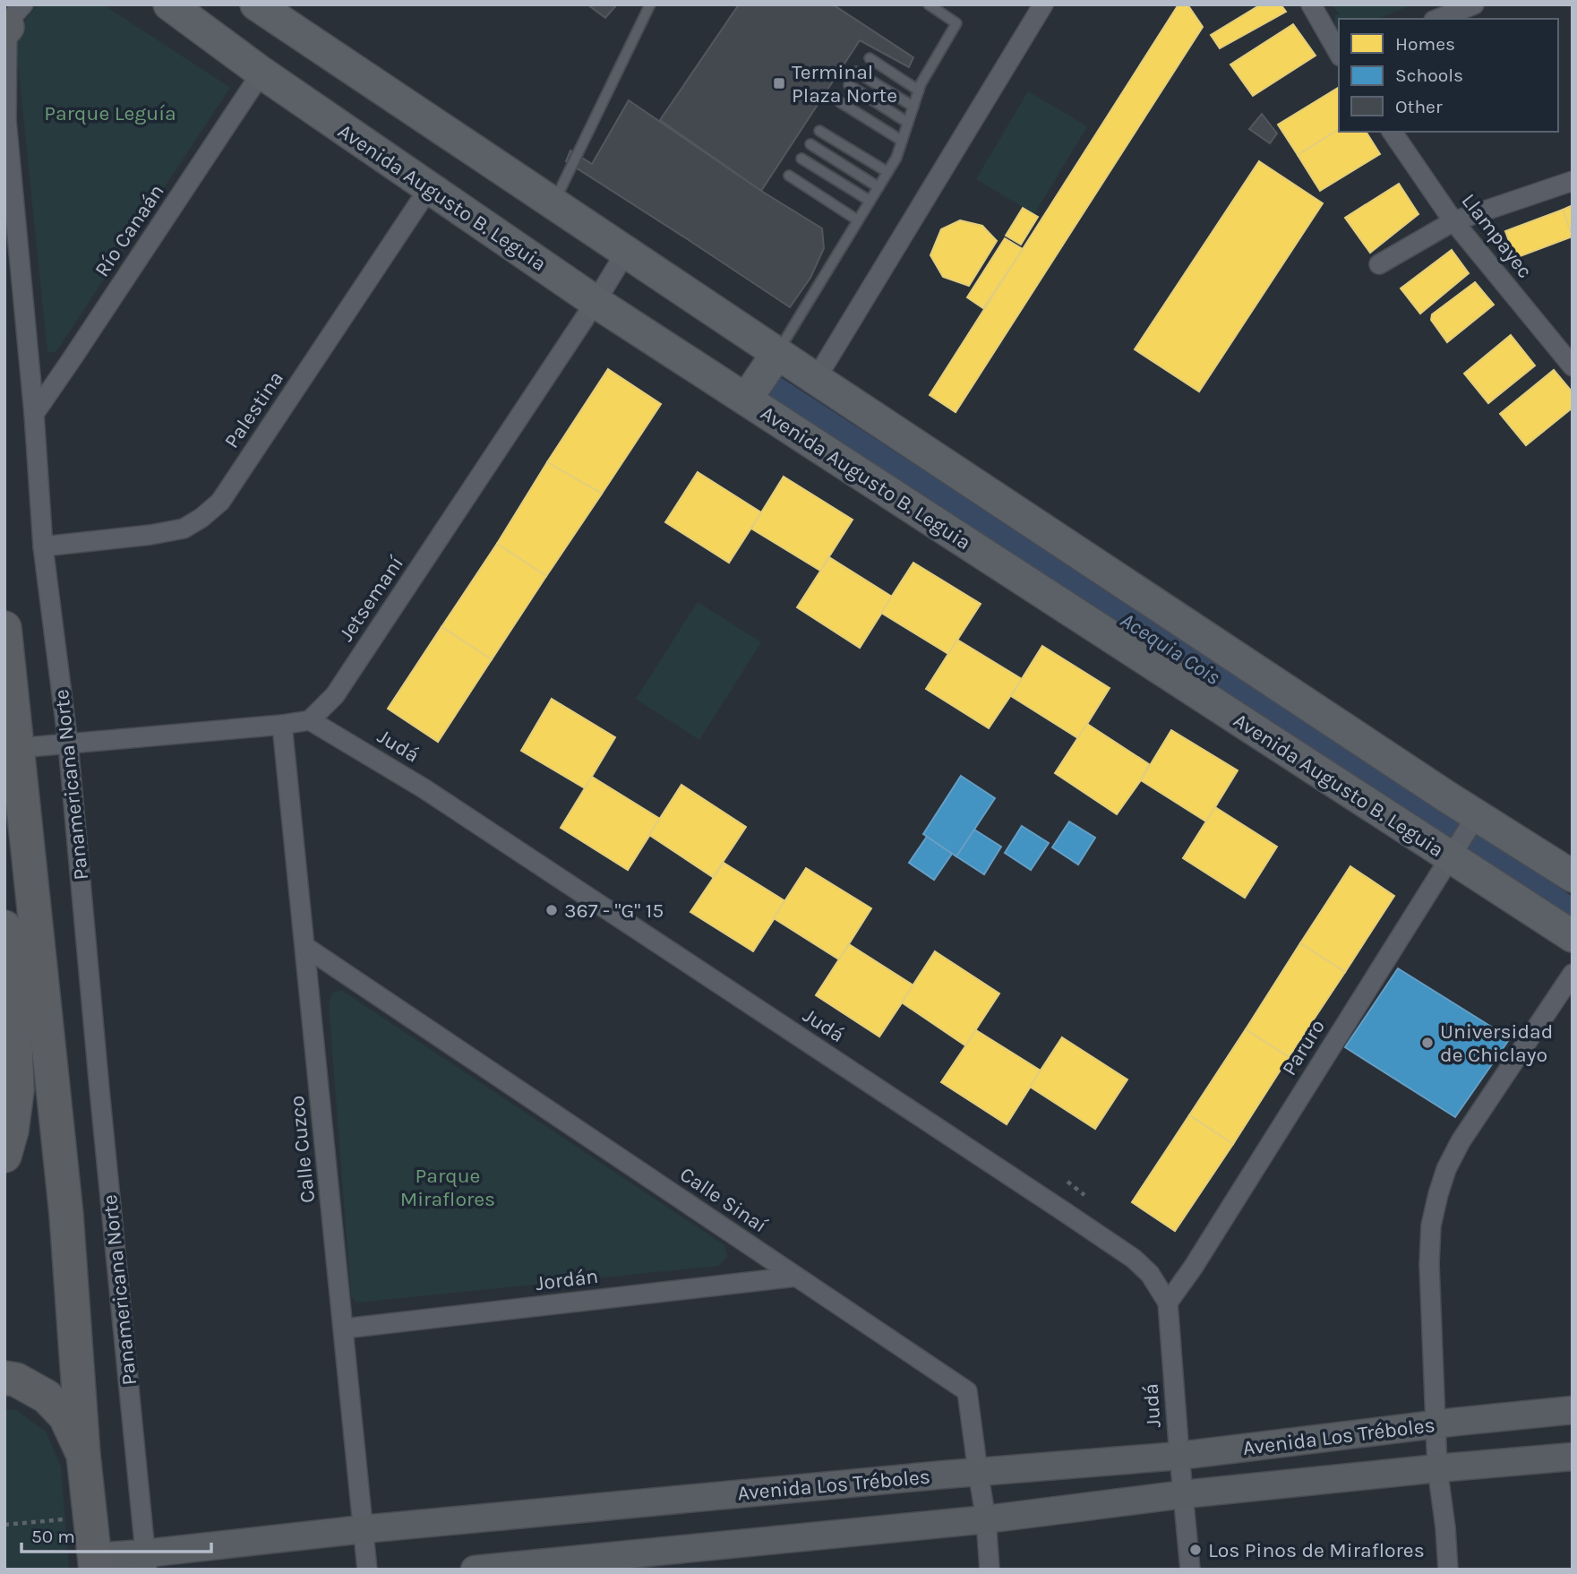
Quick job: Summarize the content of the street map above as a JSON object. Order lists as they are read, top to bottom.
{
  "streets": {
    "main road": ["Avenida Augusto B. Leguia", "Avenida Los Tréboles"],
    "street": [
      "Río Canaán",
      "Llampayec",
      "Palestina",
      "Jetsemaní",
      "Judá",
      "Panamericana Norte",
      "Paruro",
      "Calle Cuzco",
      "Calle Sinaí",
      "Jordán"
    ]
  },
  "crossings": [
    ["Avenida Augusto B. Leguia", "Río Canaán"],
    ["Avenida Augusto B. Leguia", "Palestina"],
    ["Avenida Augusto B. Leguia", "Jetsemaní"],
    ["Avenida Augusto B. Leguia", "Paruro"],
    ["Río Canaán", "Panamericana Norte"],
    ["Palestina", "Panamericana Norte"],
    ["Jetsemaní", "Judá"],
    ["Judá", "Paruro"],
    ["Judá", "Avenida Los Tréboles"],
    ["Panamericana Norte", "Avenida Los Tréboles"],
    ["Calle Cuzco", "Calle Sinaí"],
    ["Calle Cuzco", "Jordán"],
    ["Calle Cuzco", "Avenida Los Tréboles"],
    ["Calle Sinaí", "Jordán"],
    ["Calle Sinaí", "Avenida Los Tréboles"]
  ],
  "water": ["Acequia Cois"],
  "parks": ["Parque Leguía", "Parque Miraflores"],
  "places": {
    "transit": ["Terminal Plaza Norte"],
    "other": ["367 - \"G\" 15", "Universidad de Chiclayo", "Los Pinos de Miraflores"]
  },
  "legend": ["Homes", "Schools", "Other"],
  "scale_bar": "50 m"
}
